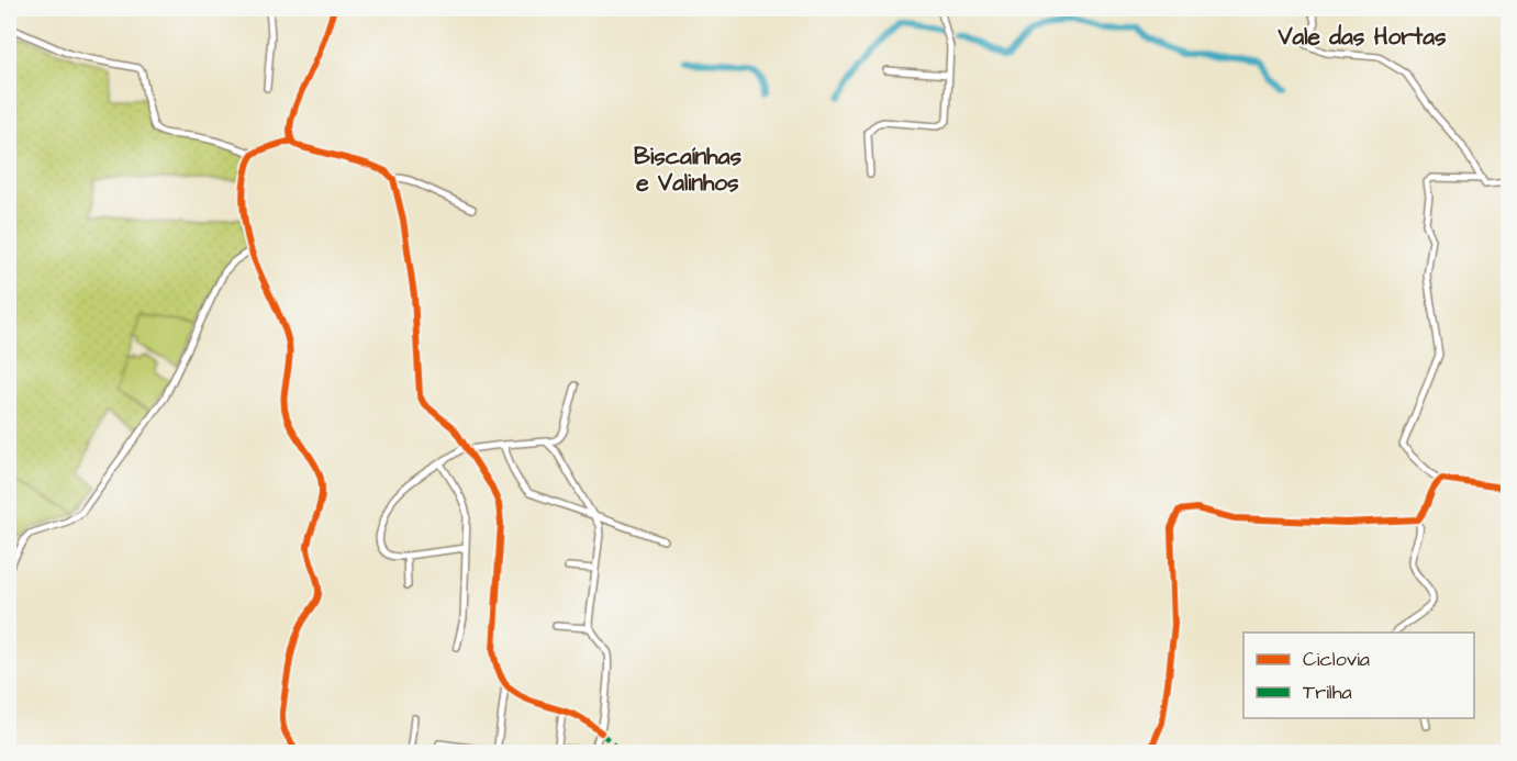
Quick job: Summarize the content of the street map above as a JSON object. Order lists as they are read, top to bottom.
{
  "districts": ["Vale das Hortas", "Biscaínhas e Valinhos"],
  "legend": ["Ciclovia", "Trilha"]
}
